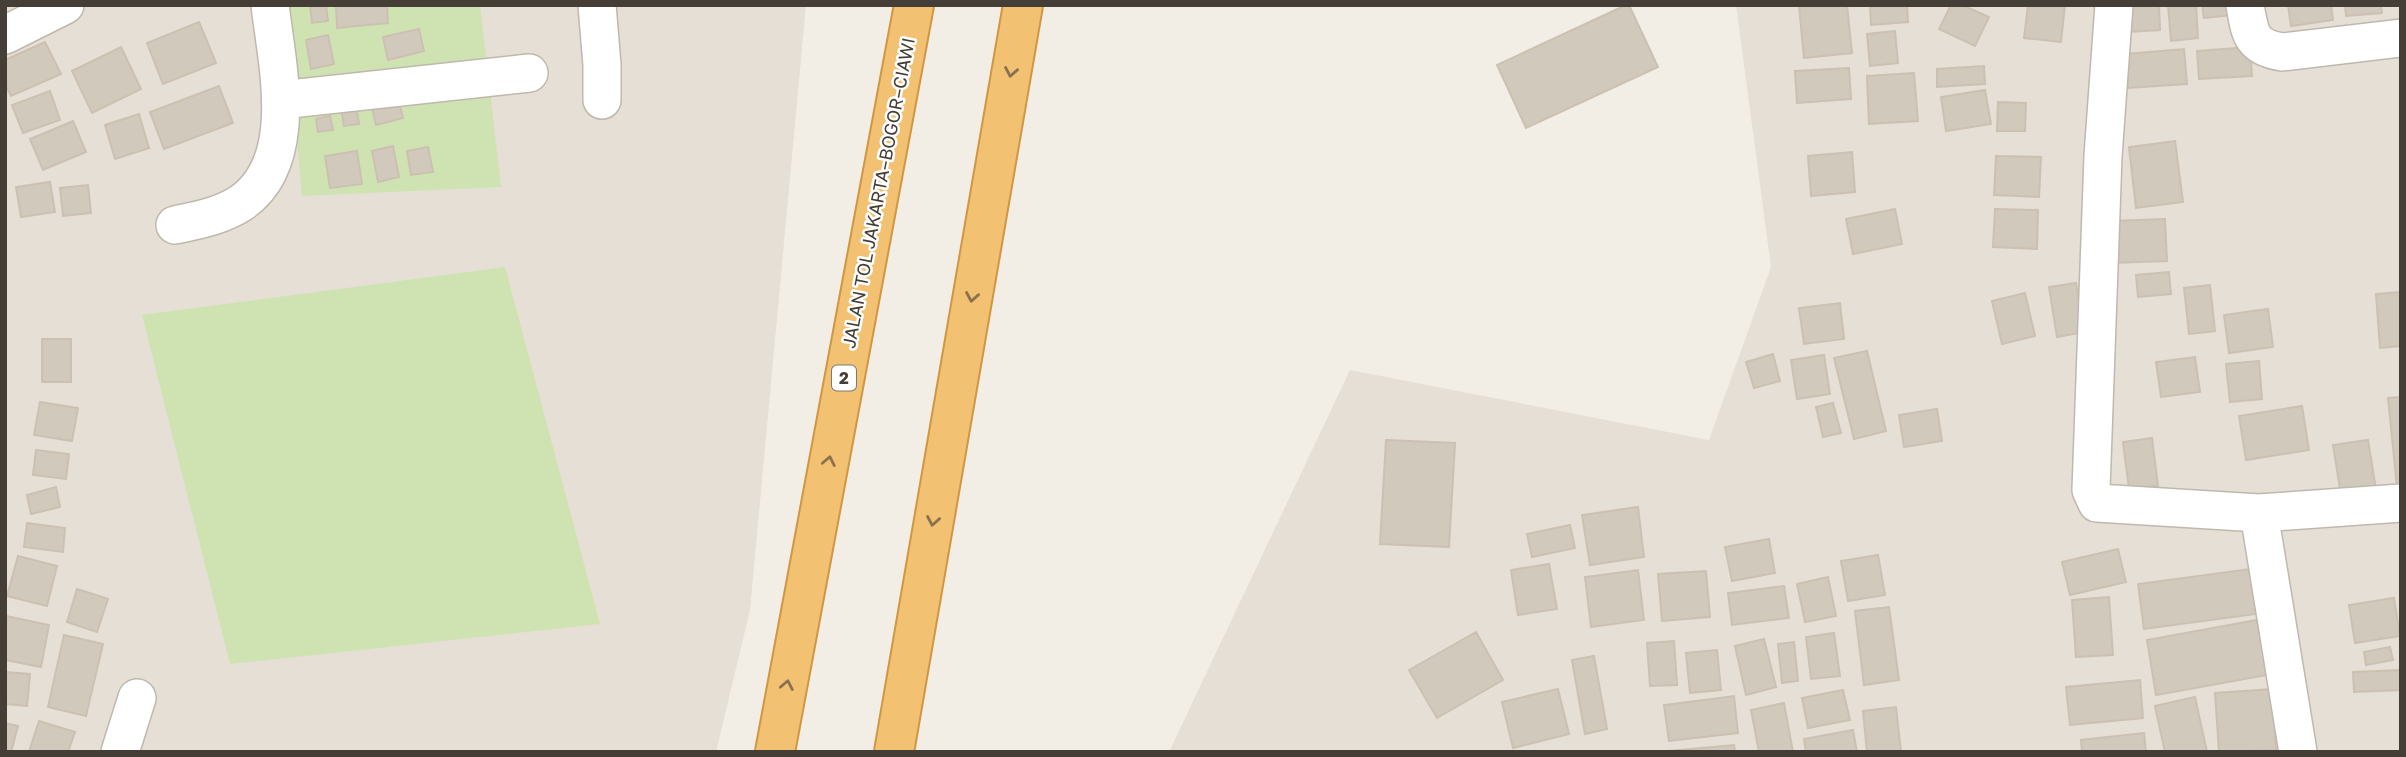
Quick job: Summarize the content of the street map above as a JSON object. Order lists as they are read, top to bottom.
{
  "streets": {
    "highway": ["JALAN TOL JAKARTA–BOGOR–CIAWI", "2"]
  }
}
